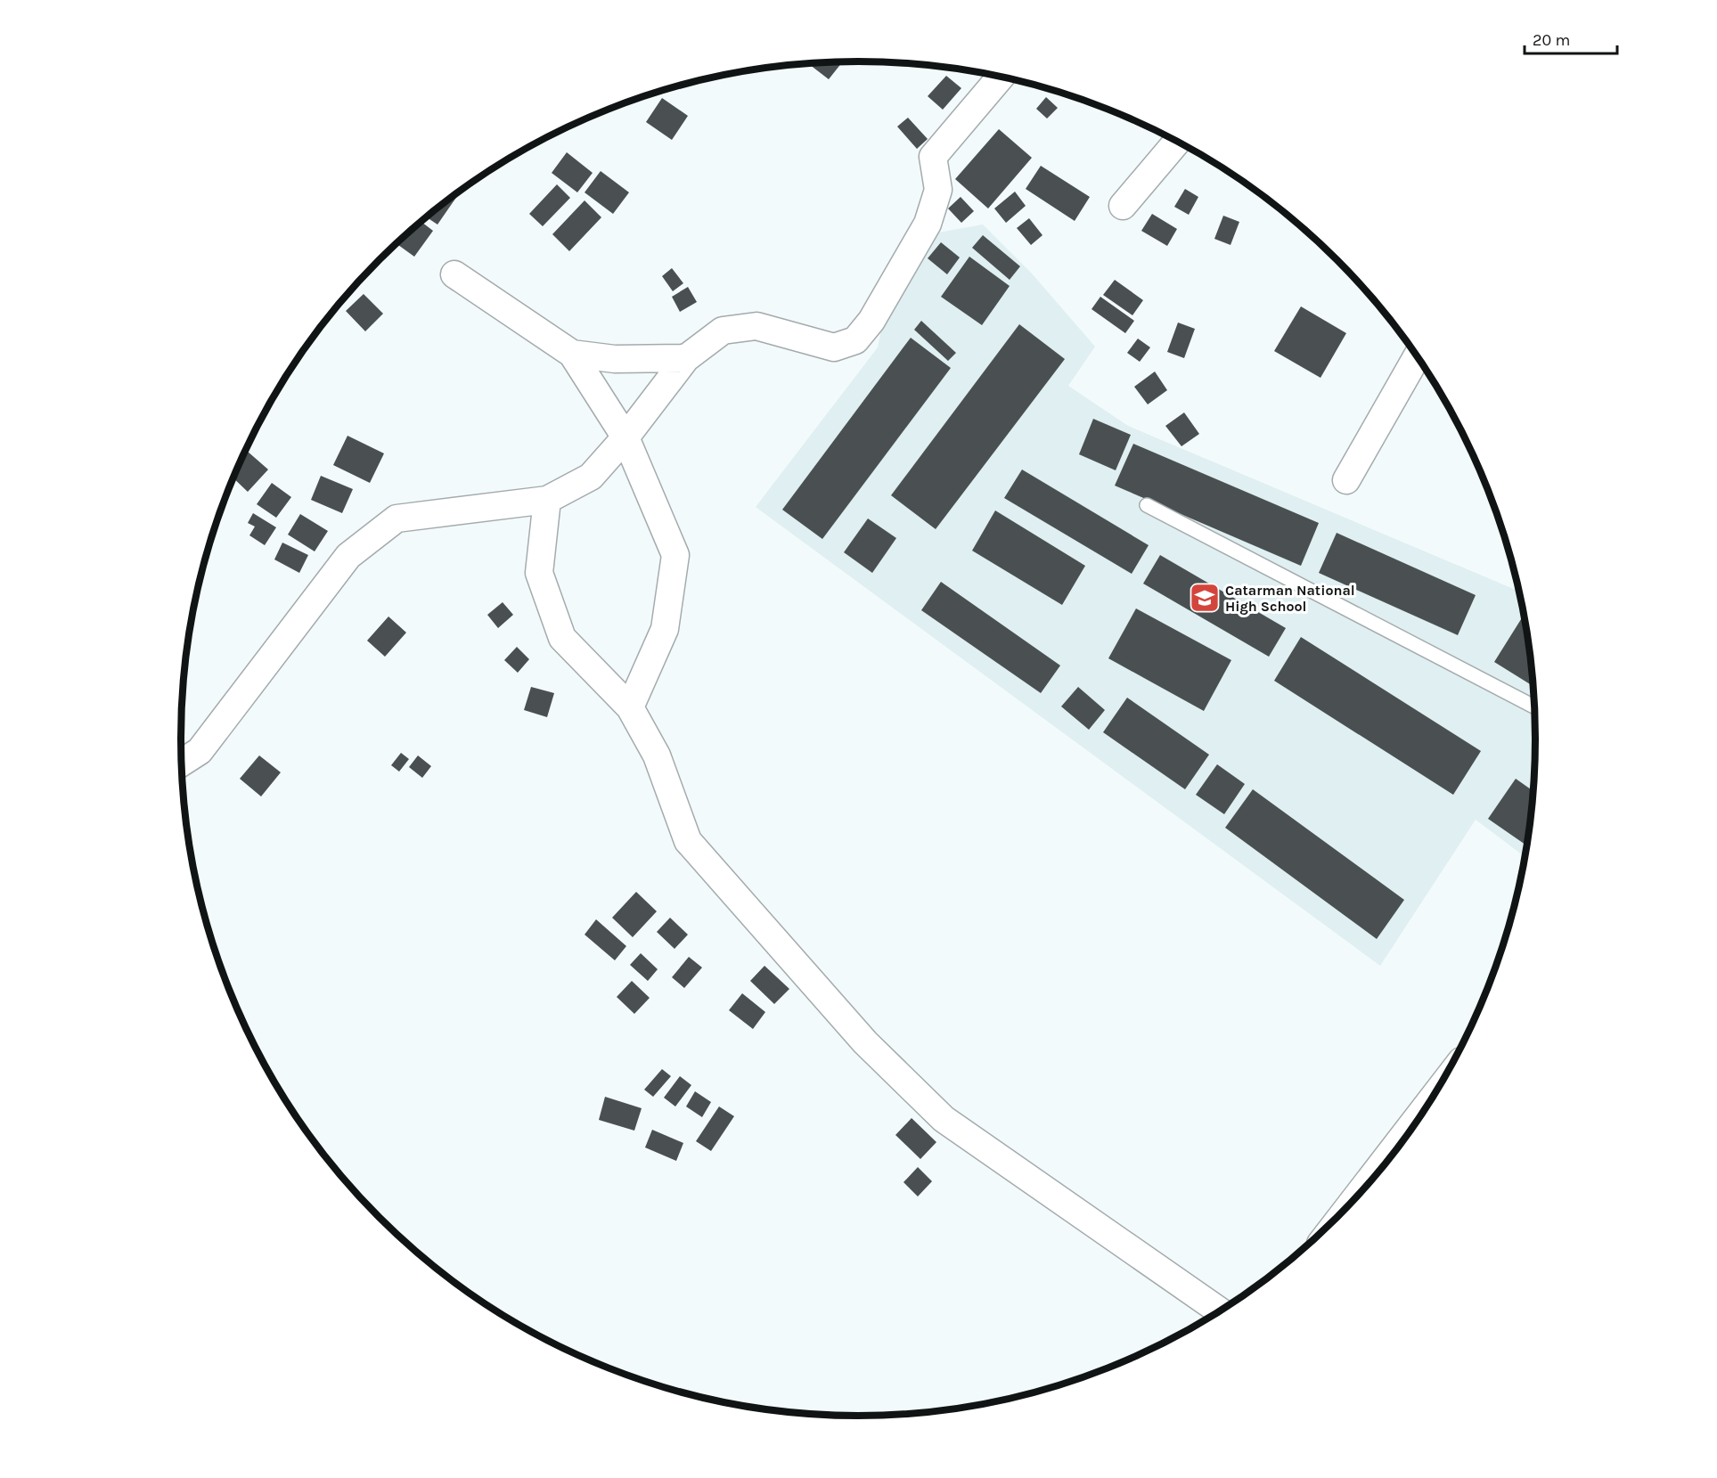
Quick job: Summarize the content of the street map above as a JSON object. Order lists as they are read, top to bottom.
{
  "places": {
    "school or university": ["Catarman National High School"]
  },
  "scale_bar": "20 m"
}
